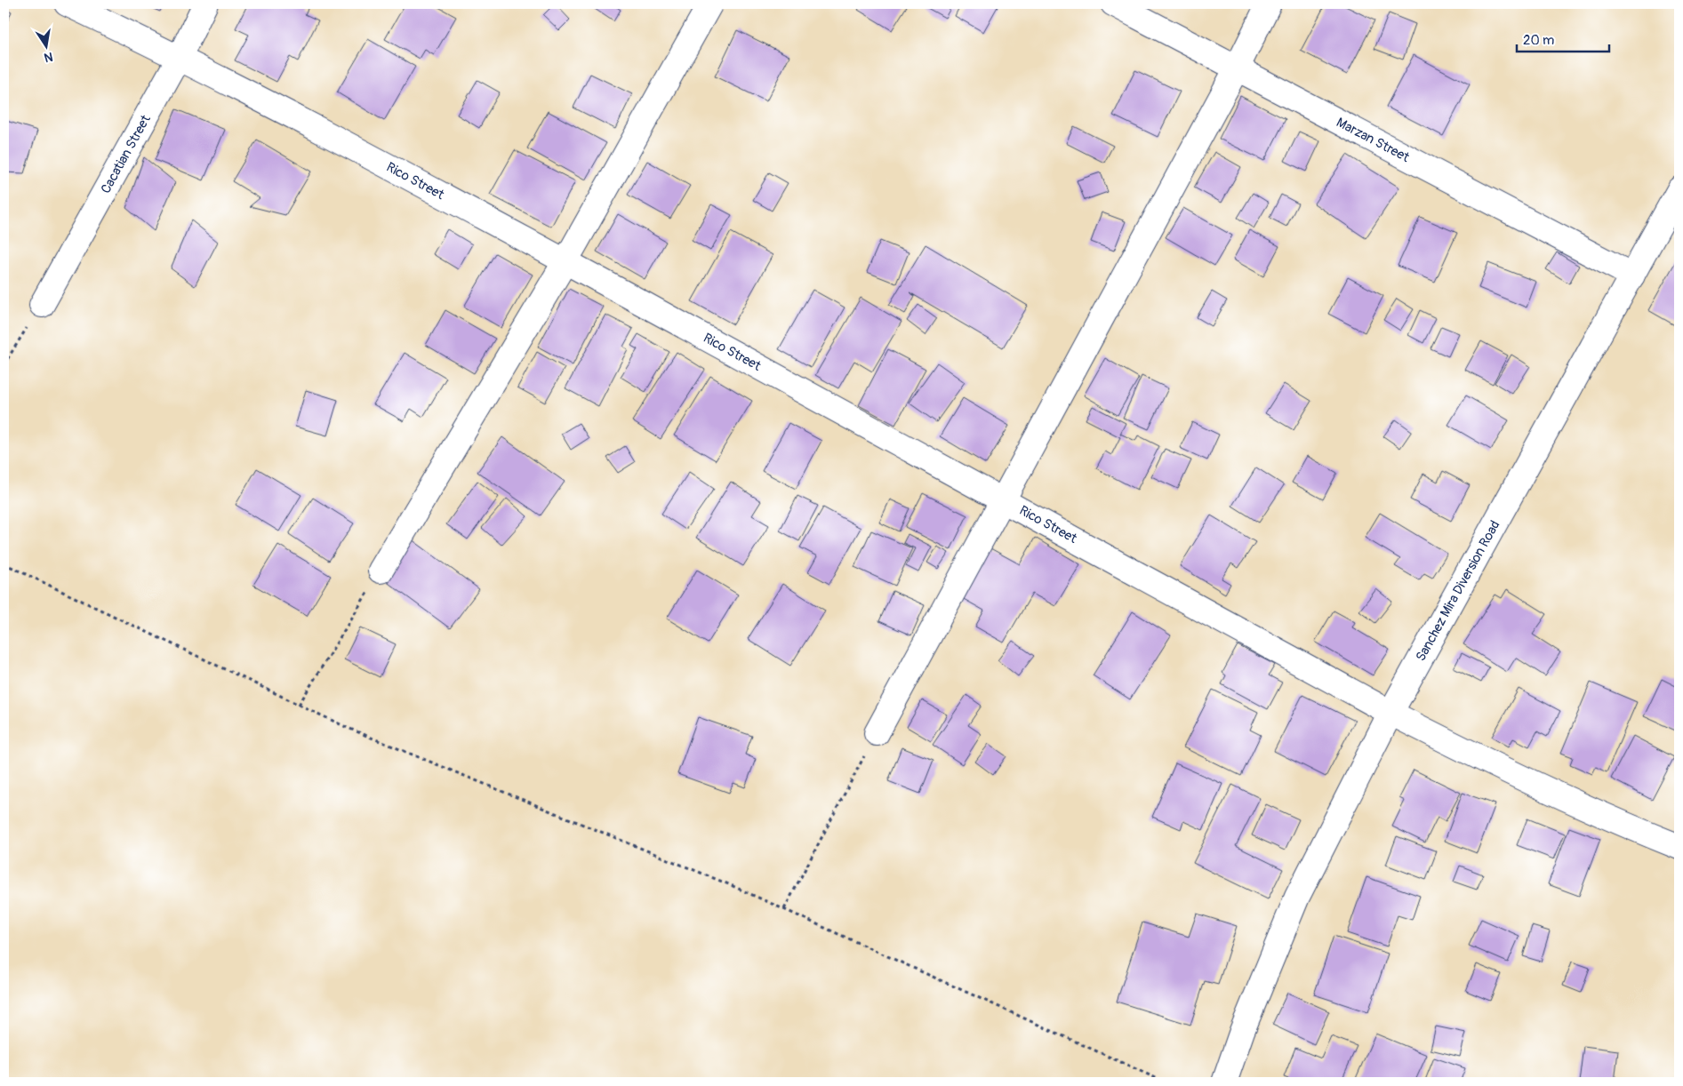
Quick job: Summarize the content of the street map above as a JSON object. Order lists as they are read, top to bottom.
{
  "streets": {
    "street": [
      "Marzan Street",
      "Cacatian Street",
      "Rico Street",
      "Sanchez Mira Diversion Road"
    ]
  },
  "crossings": [
    ["Marzan Street", "Sanchez Mira Diversion Road"],
    ["Cacatian Street", "Rico Street"],
    ["Rico Street", "Sanchez Mira Diversion Road"]
  ],
  "scale_bar": "20 m",
  "north": "bottom"
}
